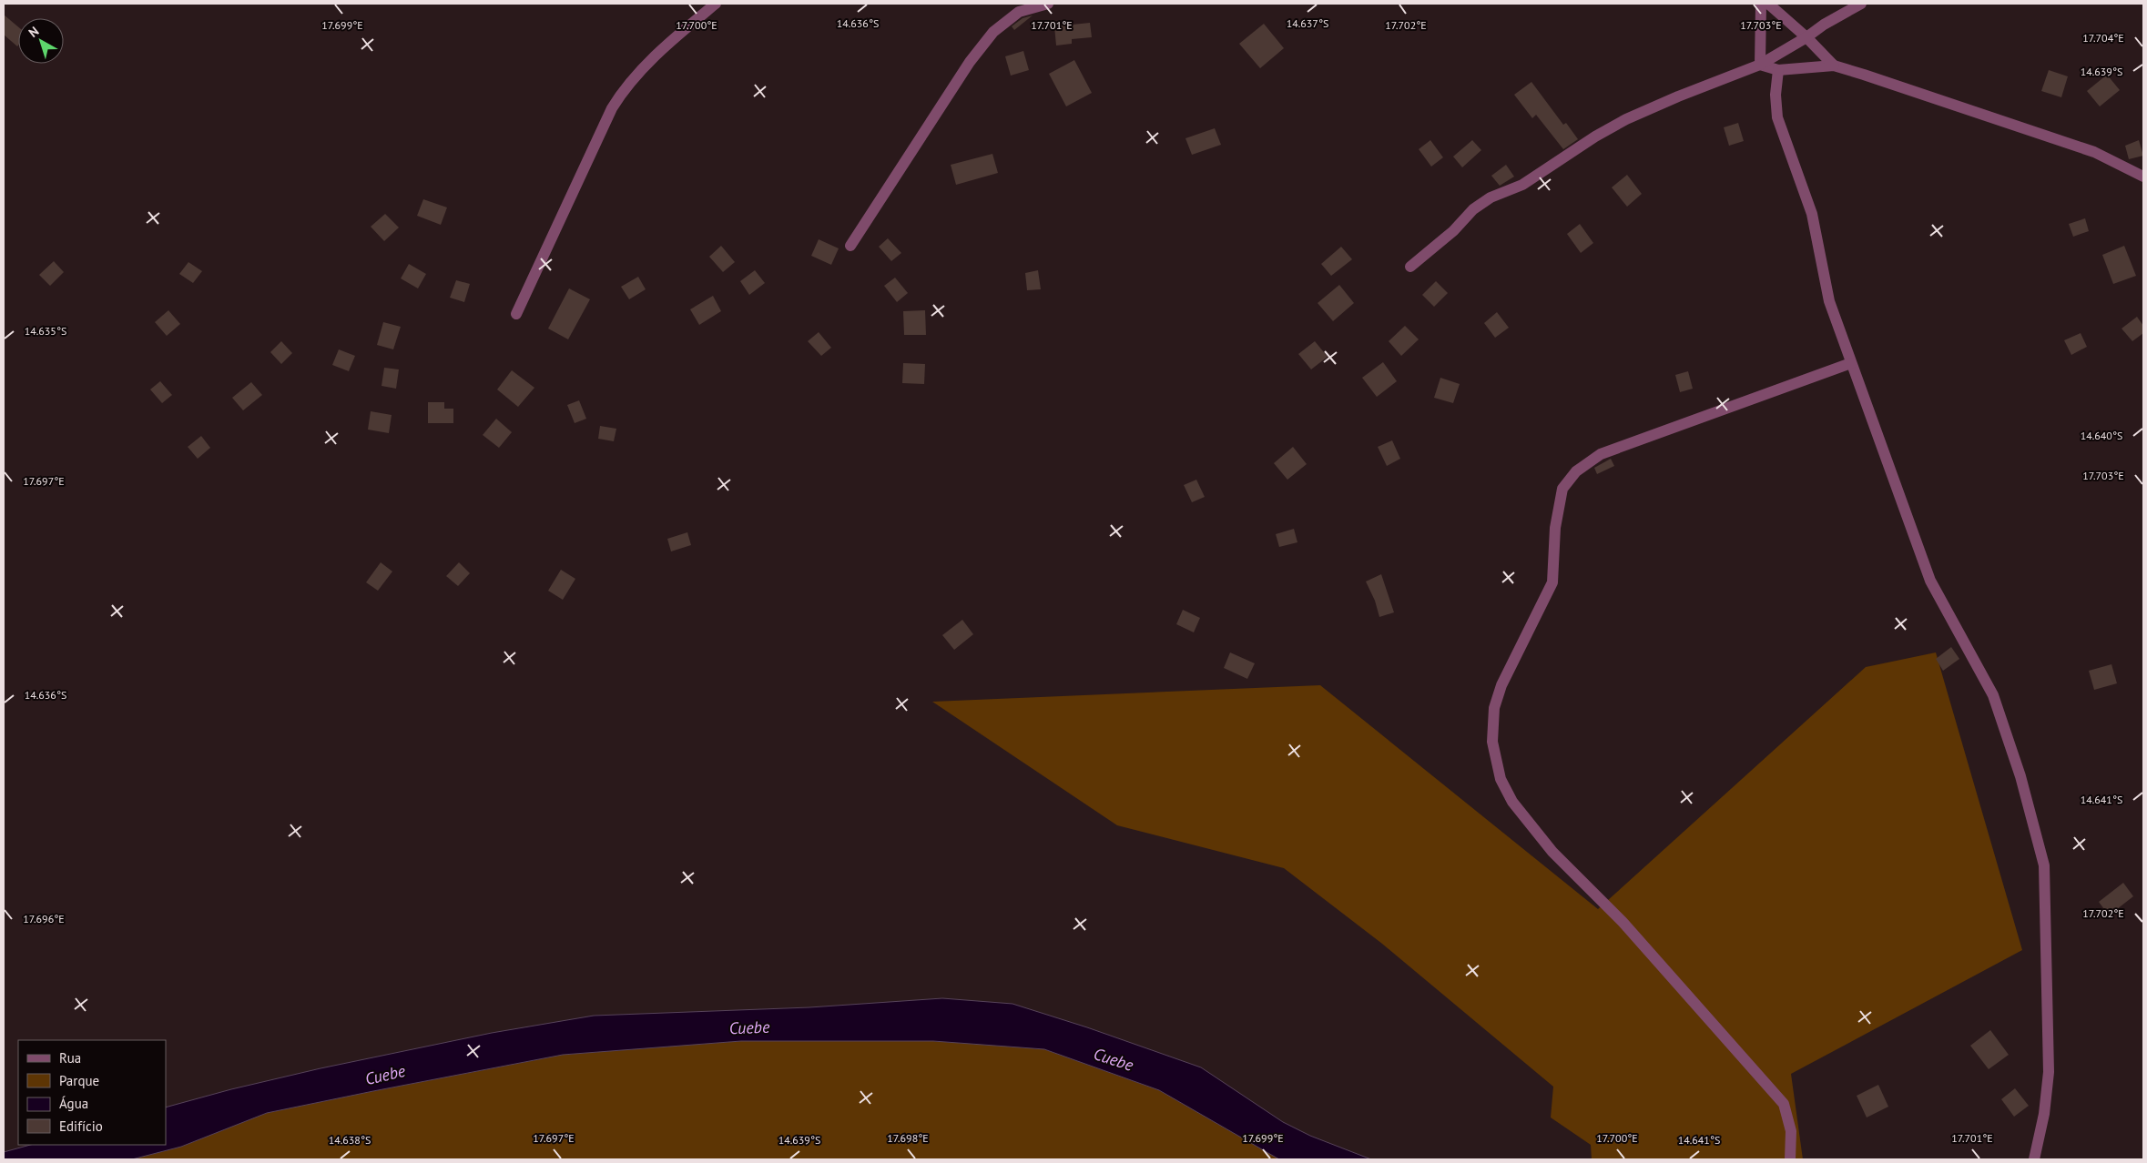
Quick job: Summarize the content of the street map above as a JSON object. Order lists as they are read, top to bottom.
{
  "water": ["Cuebe"],
  "legend": [
    "Rua",
    "Parque",
    "Água",
    "Edifício"
  ],
  "north": "top left",
  "coordinates": [
    "14.636°S",
    "14.637°S",
    "17.699°E",
    "17.700°E",
    "17.701°E",
    "17.702°E",
    "17.703°E",
    "17.704°E",
    "14.639°S",
    "14.635°S",
    "14.640°S",
    "17.697°E",
    "14.641°S",
    "17.696°E",
    "17.698°E",
    "14.638°S"
  ]
}
